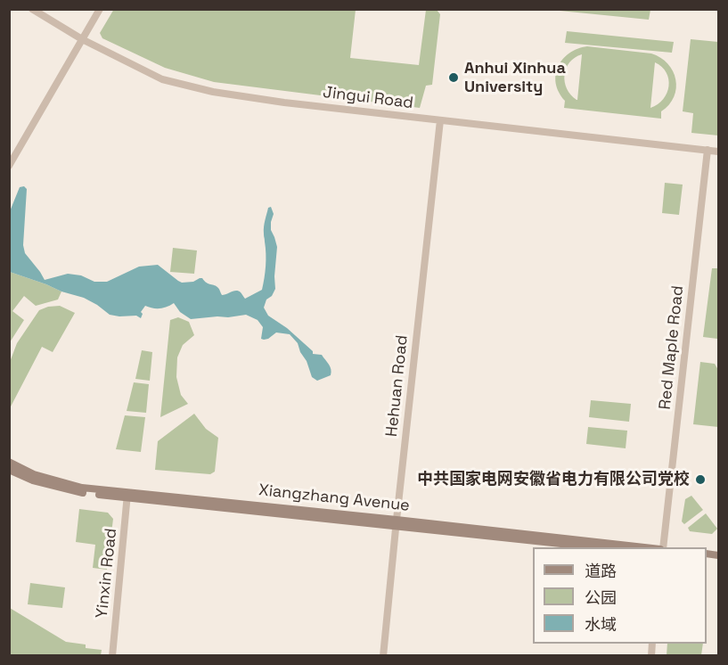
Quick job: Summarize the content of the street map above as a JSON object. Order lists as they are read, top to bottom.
{
  "streets": {
    "main road": ["Xiangzhang Avenue"],
    "street": [
      "Jingui Road",
      "Red Maple Road",
      "Hehuan Road",
      "Yinxin Road"
    ]
  },
  "crossings": [
    ["Jingui Road", "Red Maple Road"],
    ["Jingui Road", "Hehuan Road"],
    ["Hehuan Road", "Xiangzhang Avenue"],
    ["Xiangzhang Avenue", "Yinxin Road"]
  ],
  "places": ["Anhui Xinhua University", "中共国家电网安徽省电力有限公司党校"],
  "legend": ["道路", "公园", "水域"]
}
